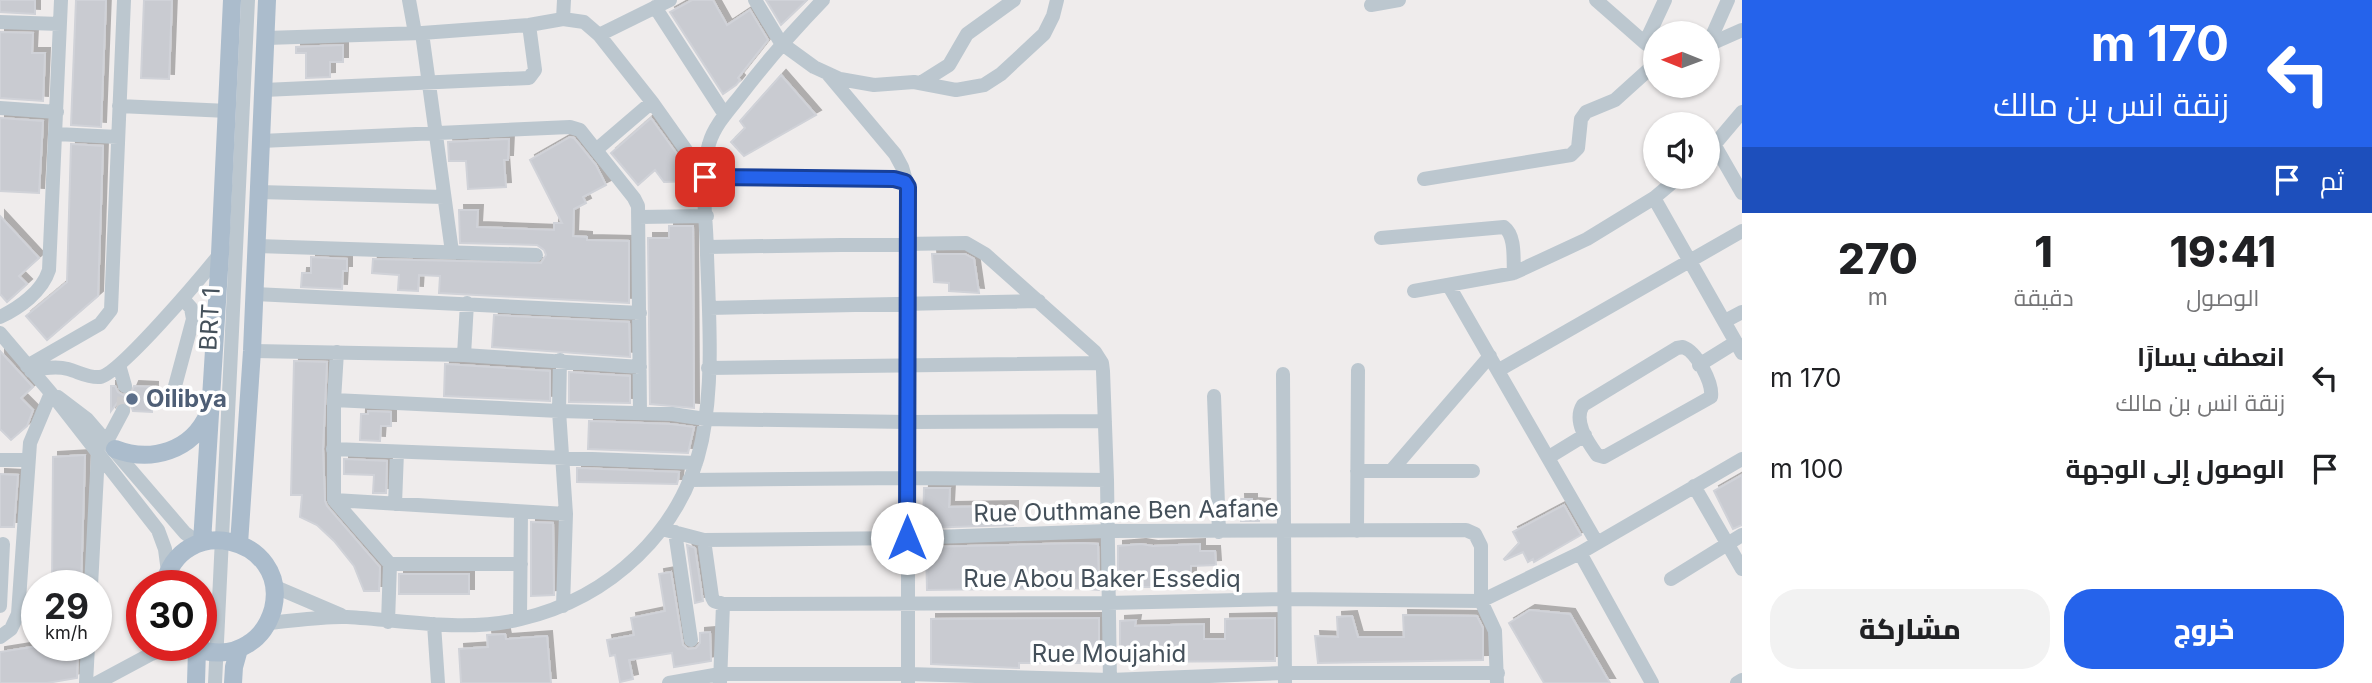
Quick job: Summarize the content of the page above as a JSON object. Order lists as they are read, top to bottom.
{
  "streets": {
    "street": [
      "BRT 1",
      "Rue Outhmane Ben Aafane",
      "Rue Abou Baker Essediq",
      "Rue Moujahid"
    ]
  },
  "crossings": [
    ["Rue Outhmane Ben Aafane", "Rue Abou Baker Essediq"]
  ],
  "places": ["Oilibya"],
  "north": "left",
  "page": {
    "turn": ["170 m", "زنقة انس بن مالك"],
    "then": "ثم",
    "eta": [
      "19:41",
      "الوصول",
      "1",
      "دقيقة",
      "270",
      "m"
    ],
    "list": [
      {
        "name": "انعطف يسارًا",
        "note": "زنقة انس بن مالك",
        "value": "170 m"
      },
      {
        "name": "الوصول إلى الوجهة",
        "value": "100 m"
      }
    ],
    "speed": "29 km/h",
    "limit": "30",
    "buttons": ["خروج", "مشاركة"]
  }
}
